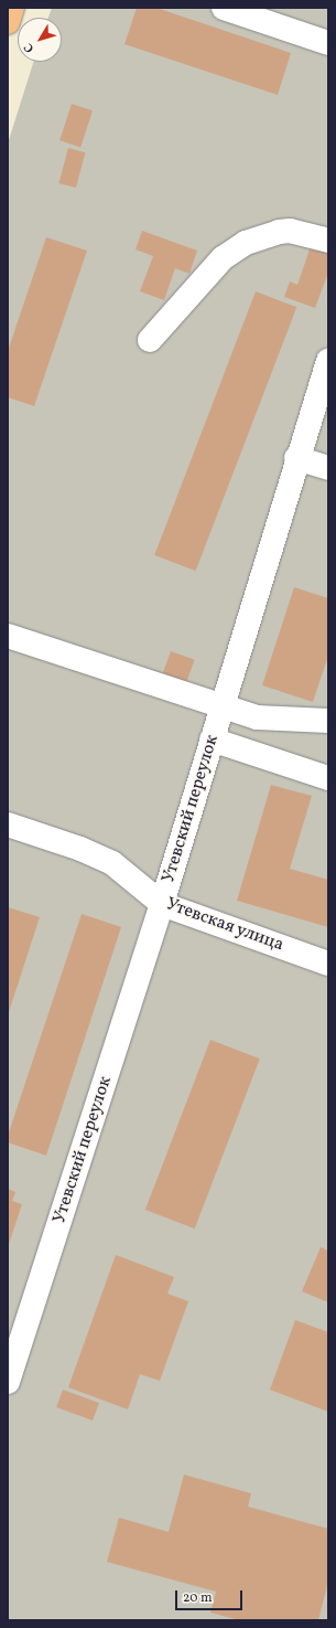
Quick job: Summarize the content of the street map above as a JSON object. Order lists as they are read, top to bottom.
{
  "streets": {
    "street": ["Утевский переулок", "Утевская улица"]
  },
  "crossings": [
    ["Утевский переулок", "Утевская улица"]
  ],
  "scale_bar": "20 m",
  "north": "bottom left"
}
